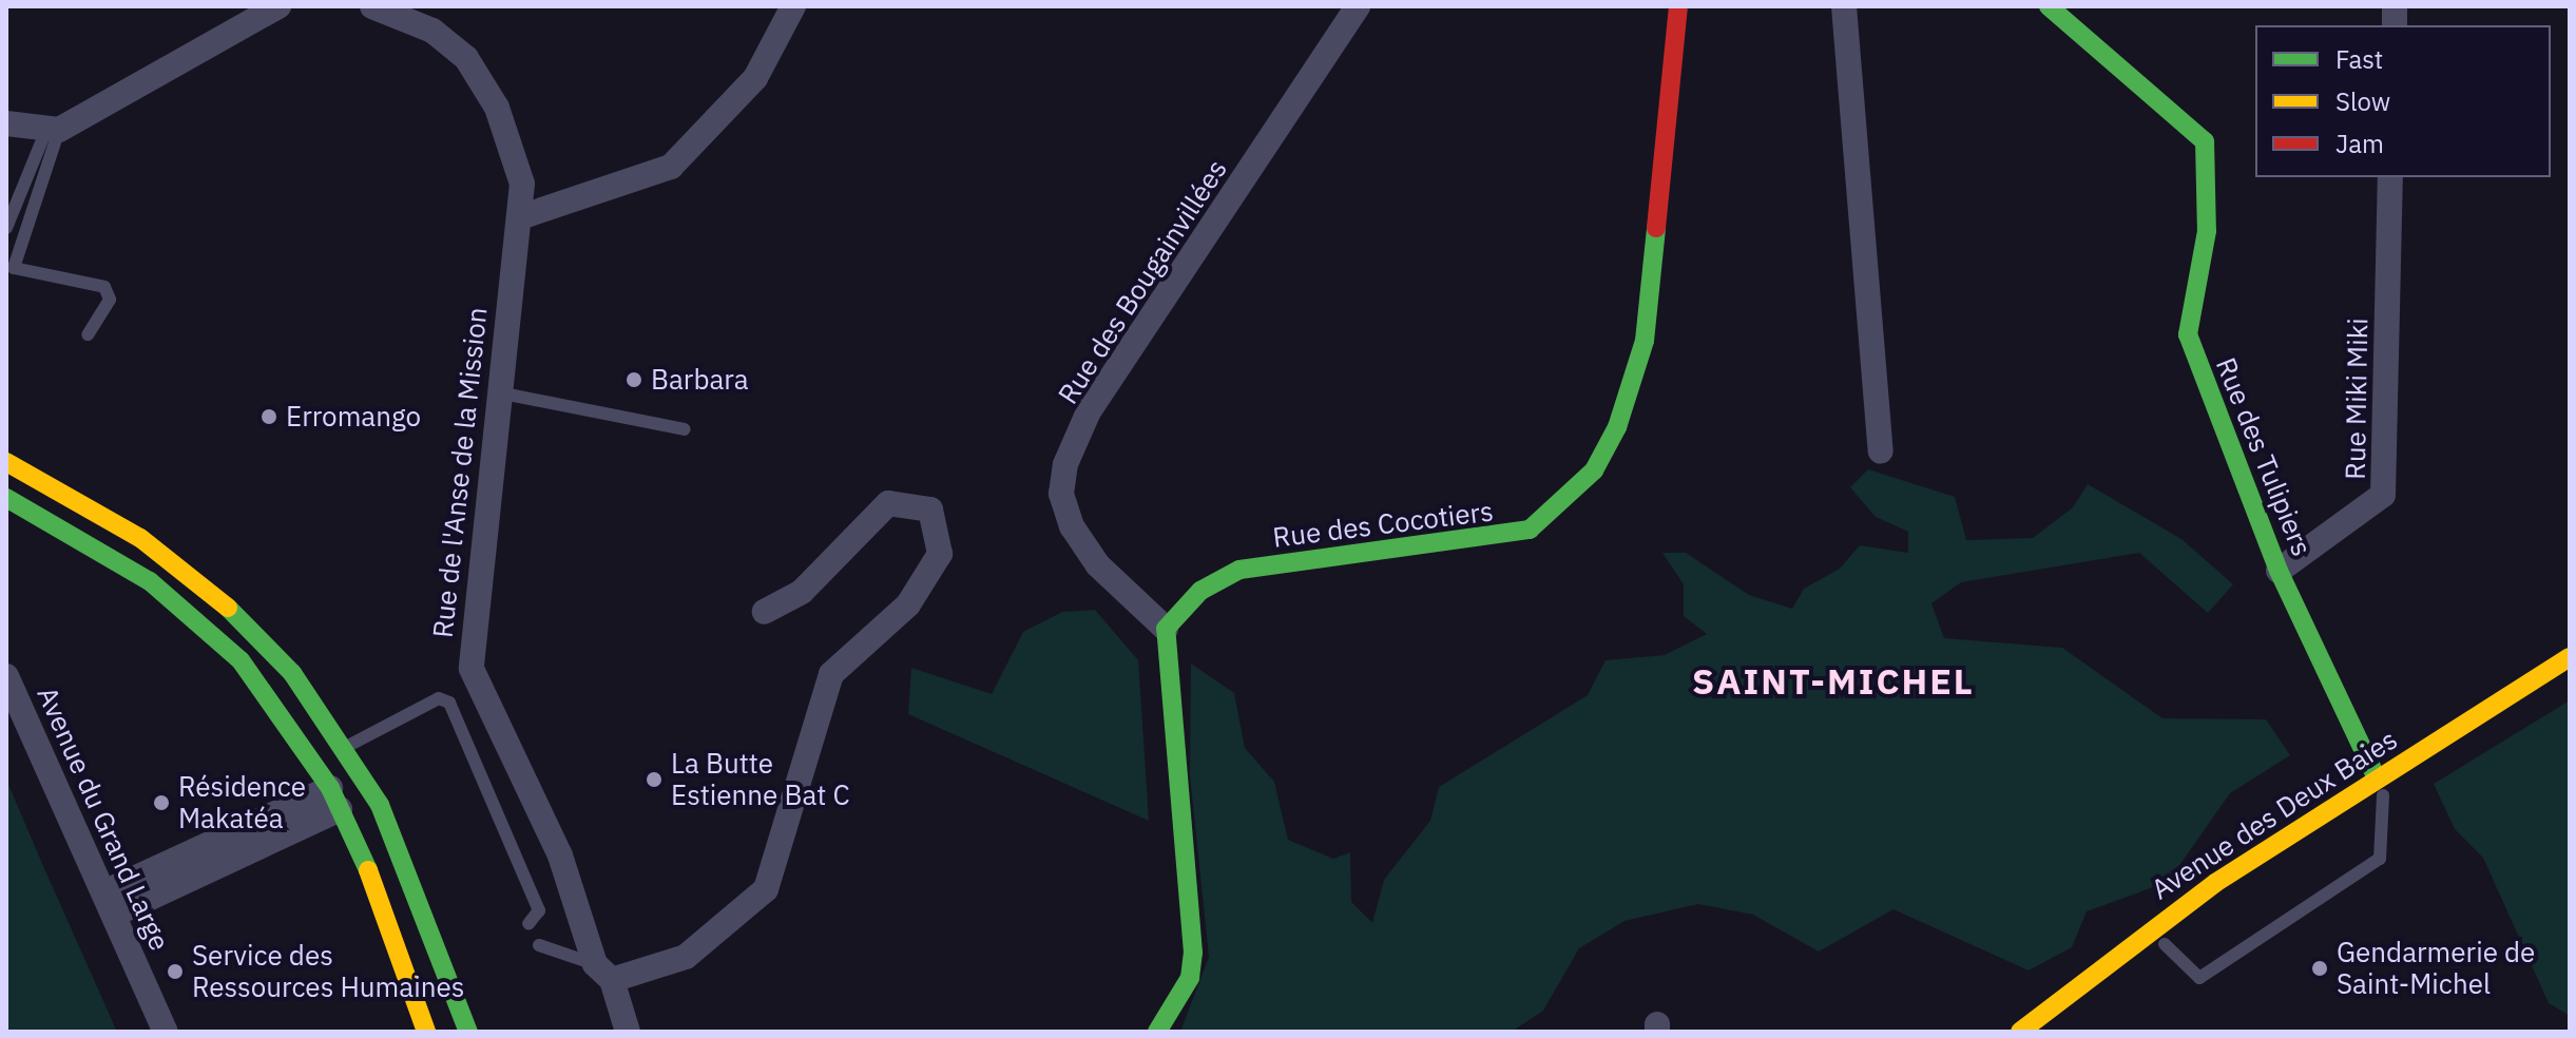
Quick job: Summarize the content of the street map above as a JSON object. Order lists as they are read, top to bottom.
{
  "streets": {
    "main road": ["Rue des Tulipiers", "Rue des Cocotiers", "Avenue des Deux Baies"],
    "street": [
      "Rue des Bougainvillées",
      "Rue Miki Miki",
      "Rue de l'Anse de la Mission",
      "Avenue du Grand Large"
    ]
  },
  "crossings": [
    ["Rue des Bougainvillées", "Rue des Cocotiers"],
    ["Rue Miki Miki", "Rue des Tulipiers"],
    ["Rue des Tulipiers", "Avenue des Deux Baies"]
  ],
  "districts": ["SAINT-MICHEL"],
  "places": [
    "Barbara",
    "Erromango",
    "La Butte Estienne Bat C",
    "Résidence Makatéa",
    "Gendarmerie de Saint-Michel",
    "Service des Ressources Humaines"
  ],
  "legend": ["Fast", "Slow", "Jam"]
}
